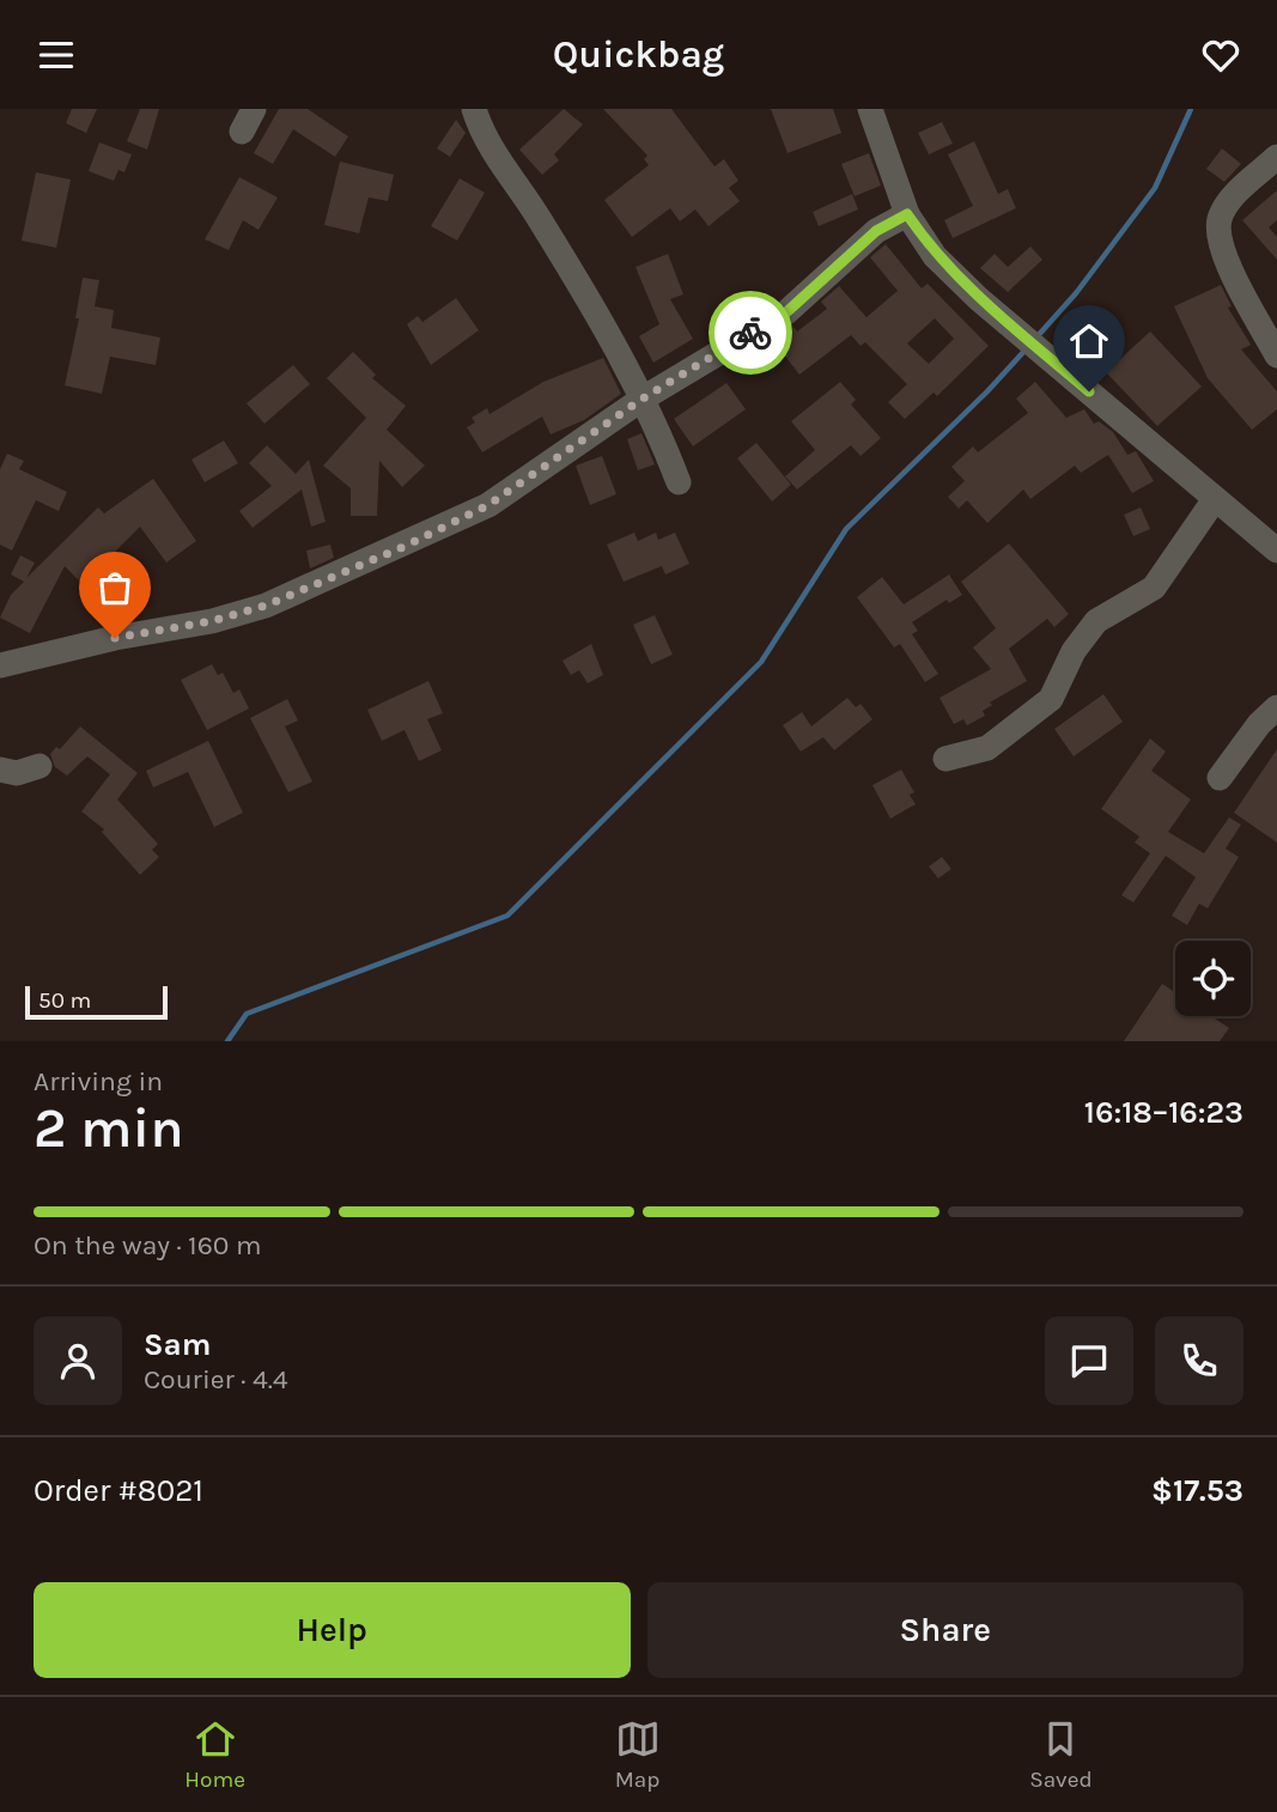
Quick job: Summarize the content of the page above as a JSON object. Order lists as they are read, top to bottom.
{
  "scale_bar": "50 m",
  "page": {
    "header": "Quickbag",
    "scale": "50 m",
    "heading": ["2 min", "Arriving in", "16:18–16:23"],
    "panel": [
      "Sam",
      "Courier · 4.4",
      "Order #8021",
      "$17.53"
    ],
    "bar": "On the way · 160 m",
    "buttons": ["Help", "Share"],
    "tabs": ["Home", "Map", "Saved"]
  }
}
